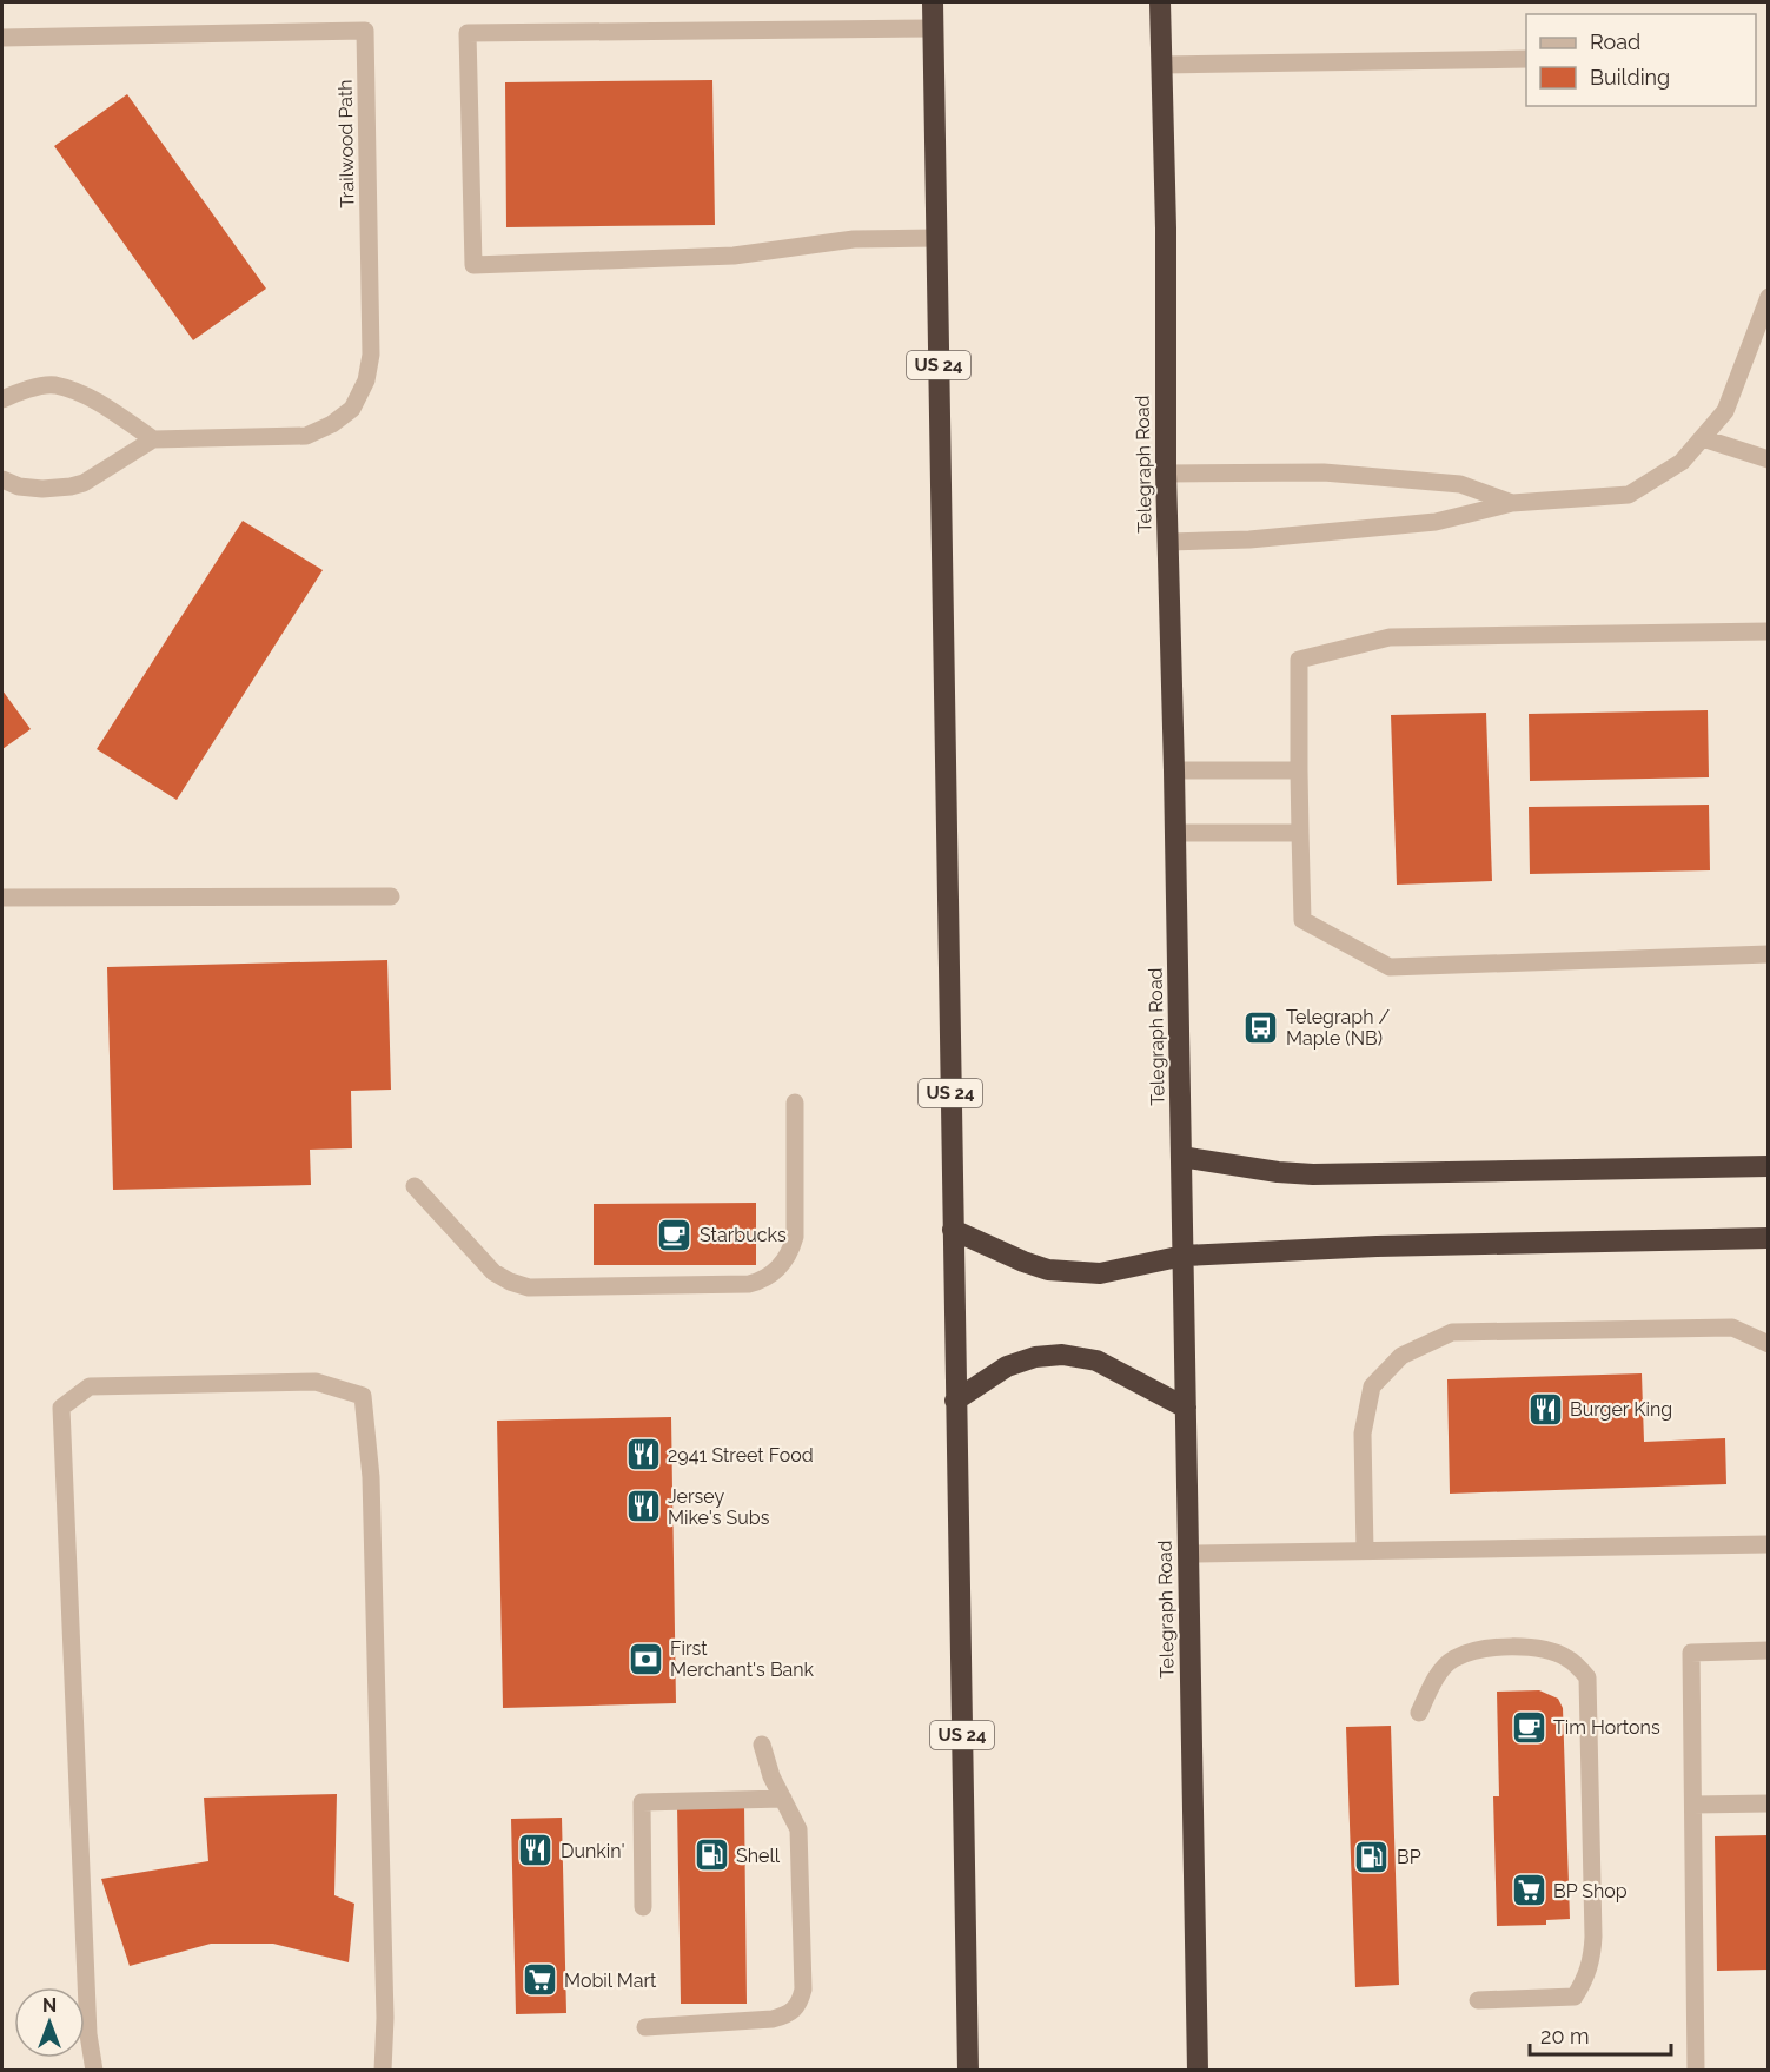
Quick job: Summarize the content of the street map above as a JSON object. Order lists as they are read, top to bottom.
{
  "streets": {
    "highway": ["US 24", "Telegraph Road"],
    "street": ["Trailwood Path"]
  },
  "places": {
    "bus stop": ["Telegraph / Maple (NB)"],
    "cafe": ["Starbucks", "Tim Hortons"],
    "restaurant": [
      "Burger King",
      "2941 Street Food",
      "Jersey Mike's Subs",
      "Dunkin'"
    ],
    "bank": ["First Merchant's Bank"],
    "fuel station": ["Shell", "BP"],
    "supermarket": ["BP Shop", "Mobil Mart"]
  },
  "legend": ["Road", "Building"],
  "scale_bar": "20 m",
  "north": "top"
}
